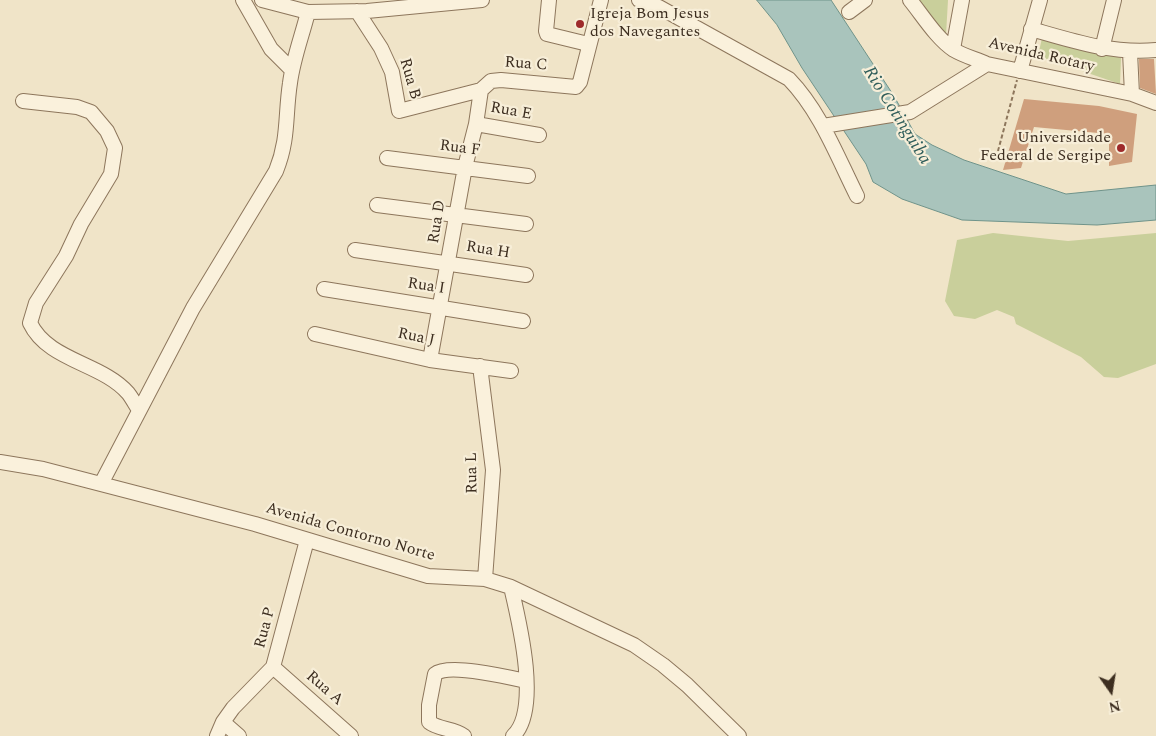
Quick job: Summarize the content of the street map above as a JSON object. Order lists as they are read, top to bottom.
{
  "streets": {
    "street": [
      "Avenida Rotary",
      "Rua C",
      "Rua B",
      "Rua E",
      "Rua F",
      "Rua D",
      "Rua H",
      "Rua I",
      "Rua J",
      "Rua L",
      "Avenida Contorno Norte",
      "Rua P",
      "Rua A"
    ]
  },
  "crossings": [
    ["Rua C", "Rua B"],
    ["Rua C", "Rua D"],
    ["Rua B", "Rua D"],
    ["Rua E", "Rua D"],
    ["Rua F", "Rua D"],
    ["Rua D", "Rua H"],
    ["Rua D", "Rua I"],
    ["Rua D", "Rua J"],
    ["Rua J", "Rua L"],
    ["Rua L", "Avenida Contorno Norte"],
    ["Avenida Contorno Norte", "Rua P"],
    ["Rua P", "Rua A"]
  ],
  "water": ["Rio Cotinguiba"],
  "places": ["Igreja Bom Jesus dos Navegantes", "Universidade Federal de Sergipe"],
  "north": "bottom"
}
